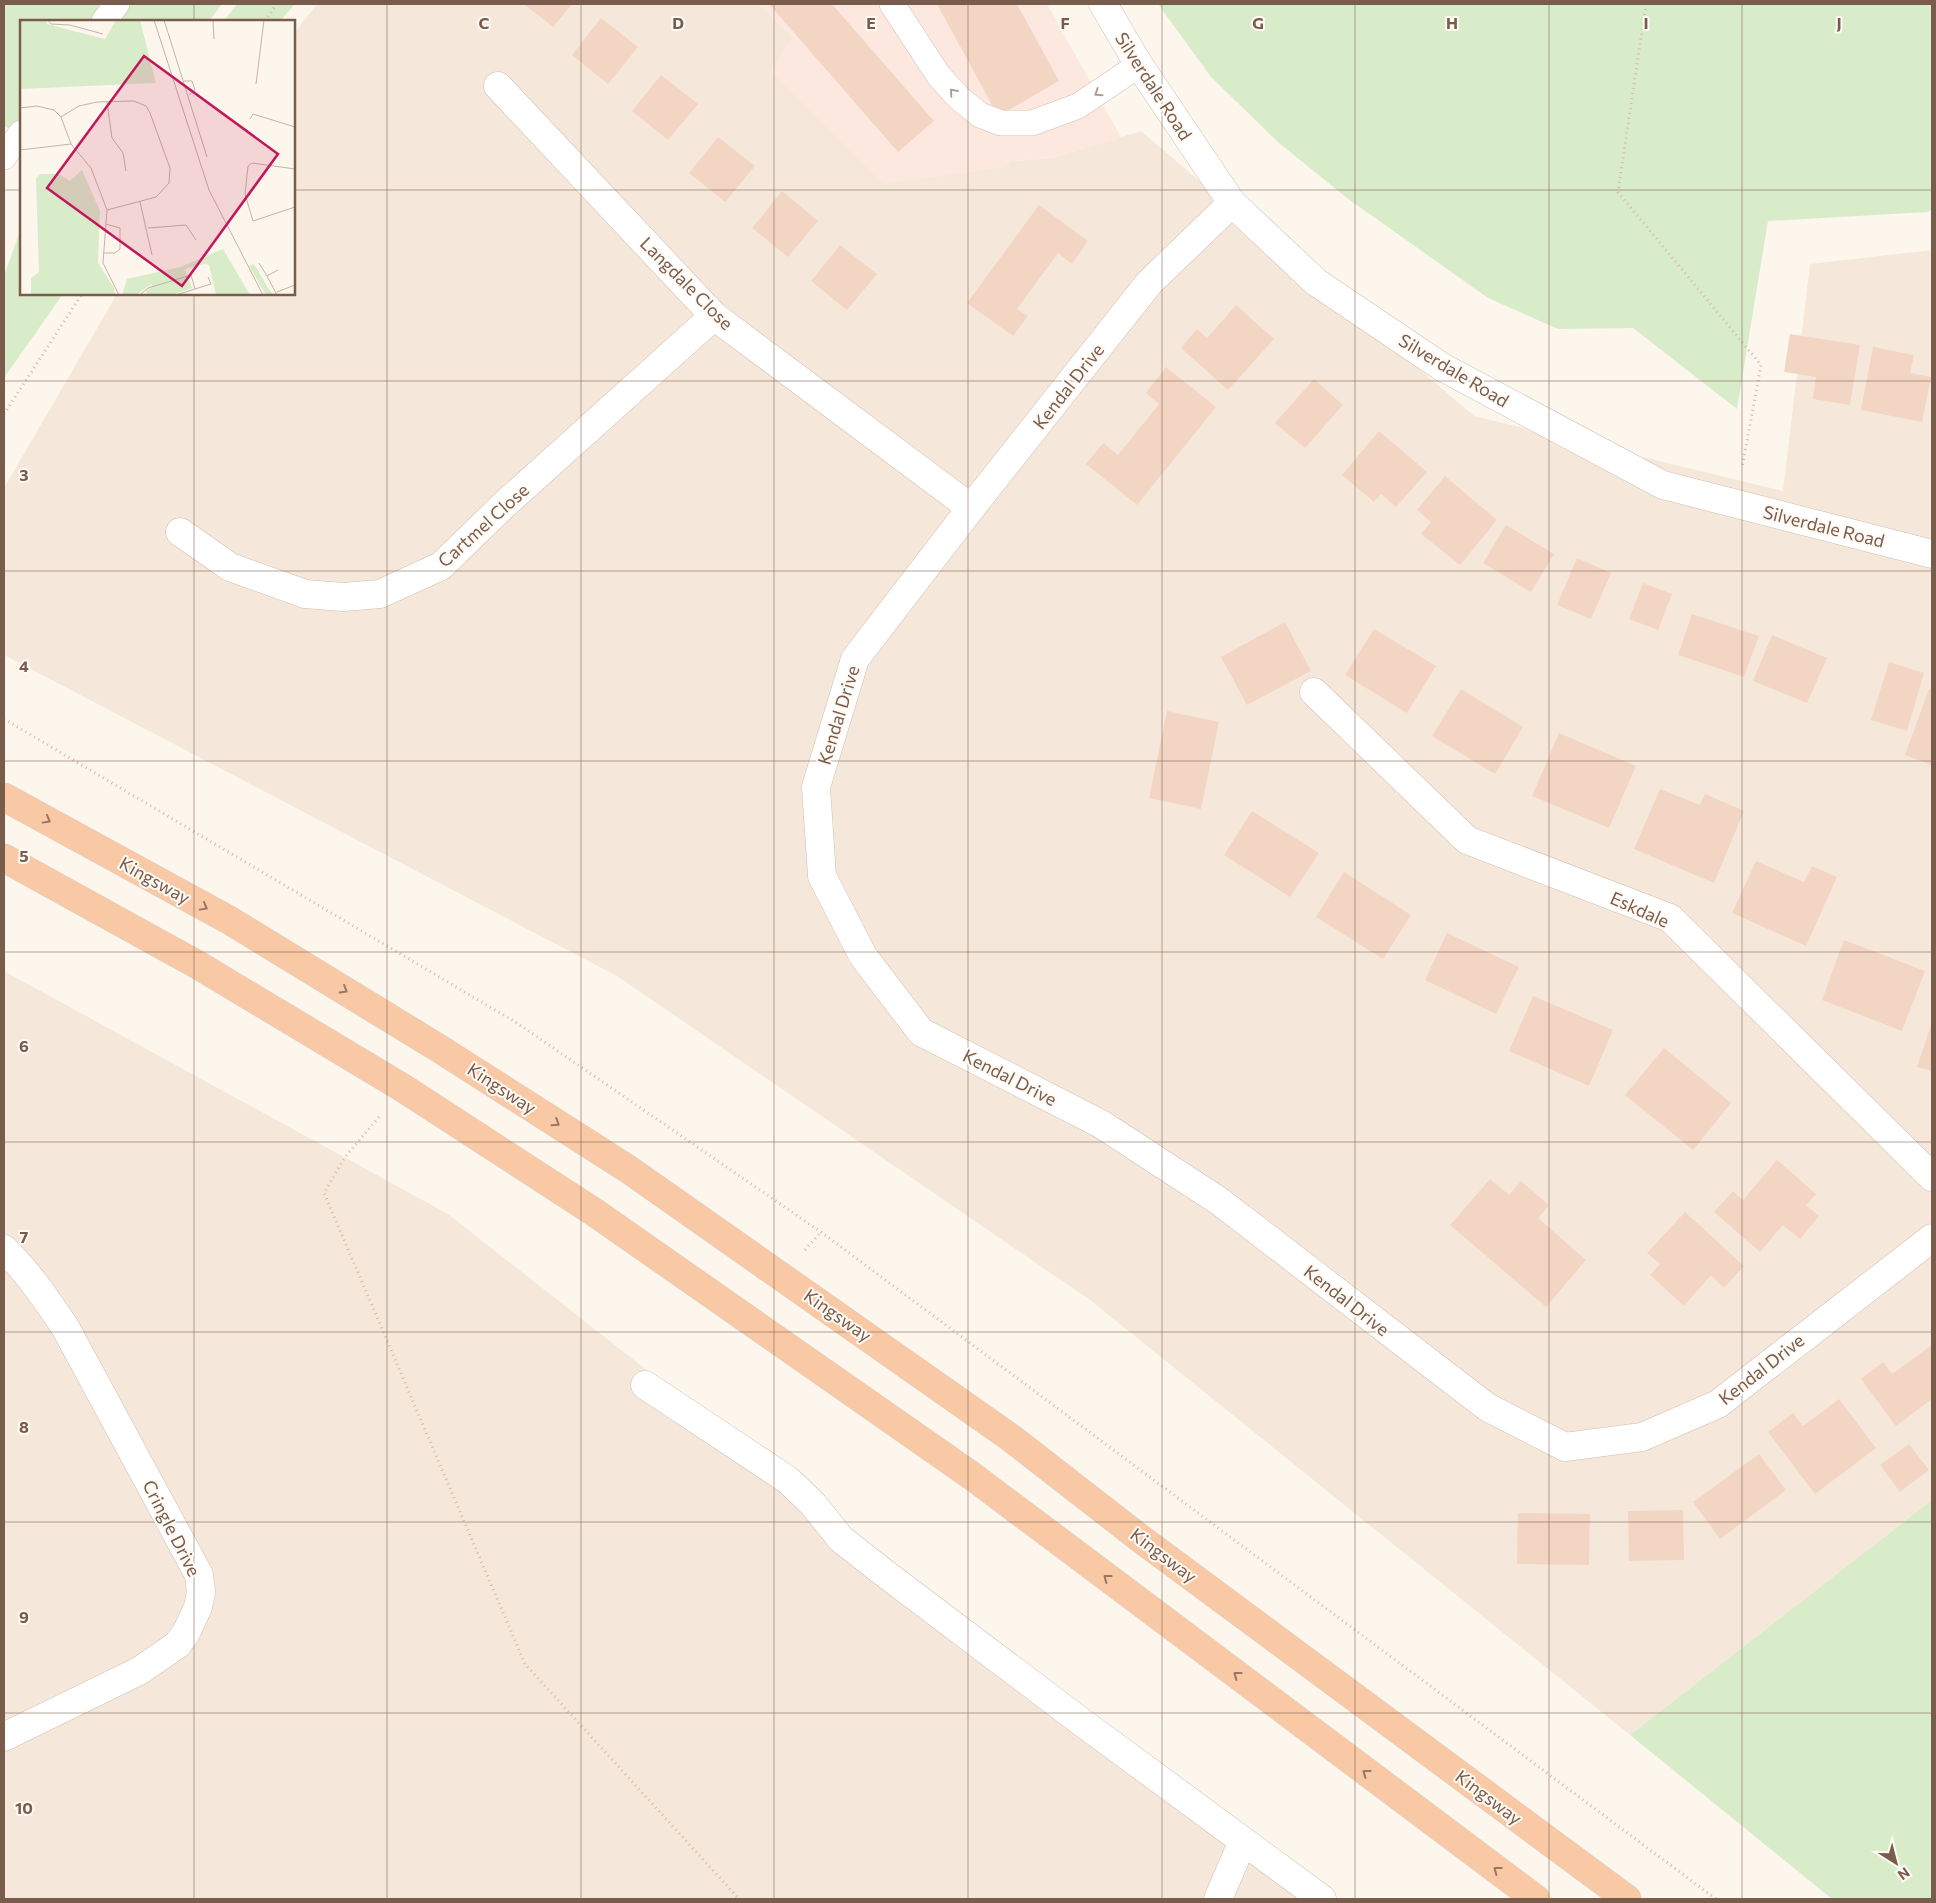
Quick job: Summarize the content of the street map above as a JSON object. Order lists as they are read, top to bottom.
{
  "streets": {
    "highway": ["Kingsway"],
    "street": [
      "Silverdale Road",
      "Langdale Close",
      "Kendal Drive",
      "Cartmel Close",
      "Eskdale",
      "Cringle Drive"
    ]
  },
  "crossings": [
    ["Silverdale Road", "Kendal Drive"],
    ["Langdale Close", "Kendal Drive"],
    ["Langdale Close", "Cartmel Close"]
  ],
  "north": "bottom right",
  "grid": {
    "columns": [
      "C",
      "D",
      "E",
      "F",
      "G",
      "H",
      "I",
      "J"
    ],
    "rows": [
      "3",
      "4",
      "5",
      "6",
      "7",
      "8",
      "9",
      "10"
    ]
  }
}
